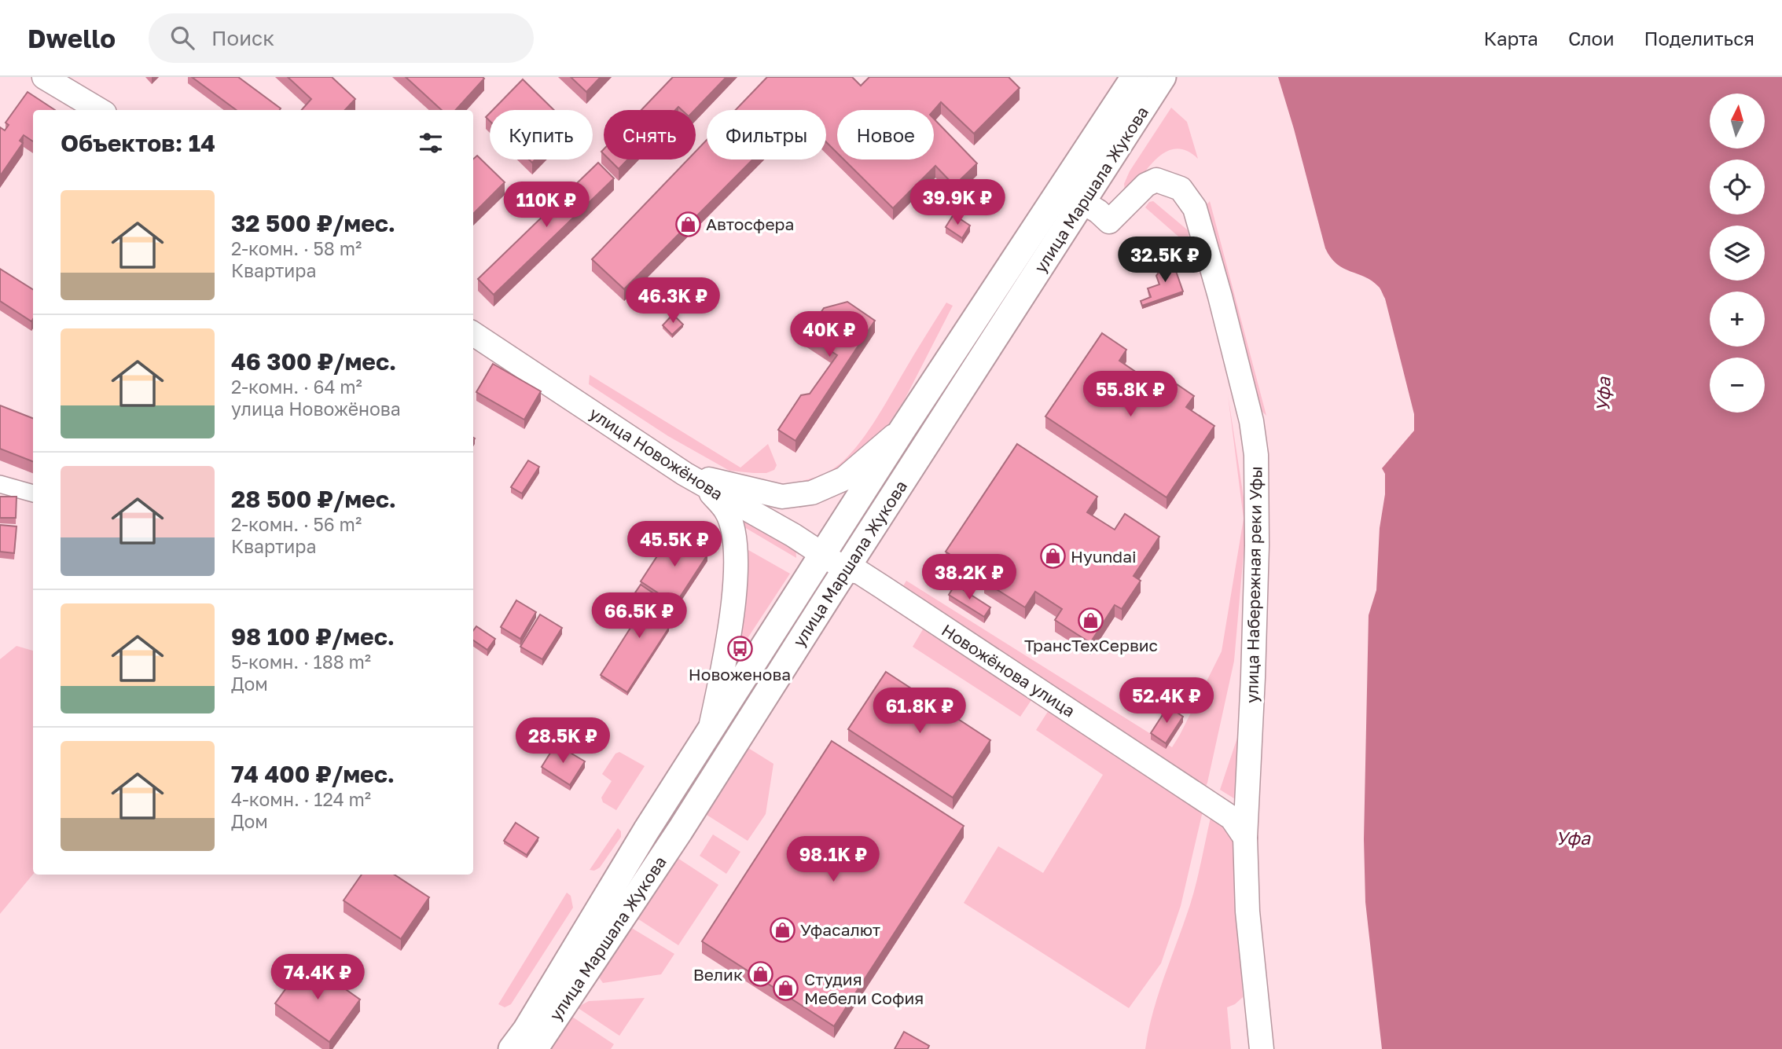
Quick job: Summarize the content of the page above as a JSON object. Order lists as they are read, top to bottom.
{
  "streets": {
    "main road": ["улица Маршала Жукова"],
    "street": ["улица Новожёнова", "улица Набережная реки Уфы", "Новожёнова улица"]
  },
  "crossings": [
    ["улица Маршала Жукова", "улица Новожёнова"],
    ["улица Маршала Жукова", "улица Набережная реки Уфы"],
    ["улица Маршала Жукова", "Новожёнова улица"],
    ["улица Новожёнова", "Новожёнова улица"],
    ["улица Набережная реки Уфы", "Новожёнова улица"]
  ],
  "water": ["Уфа"],
  "places": {
    "shop": [
      "Автосфера",
      "Hyundai",
      "ТрансТехСервис",
      "Уфасалют",
      "Велик",
      "Студия Мебели София"
    ],
    "bus stop": ["Новоженова"]
  },
  "north": "top",
  "page": {
    "header": "Dwello",
    "search": "Поиск",
    "nav": ["Карта", "Слои", "Поделиться"],
    "map_buttons": ["+", "−"],
    "chip": [
      "Купить",
      "Снять",
      "Фильтры",
      "Новое"
    ],
    "heading": "Объектов: 14",
    "list": [
      {
        "name": "32 500 ₽/мес.",
        "note": "2-комн. · 58 m² · Квартира"
      },
      {
        "name": "46 300 ₽/мес.",
        "note": "2-комн. · 64 m² · улица Новожёнова"
      },
      {
        "name": "28 500 ₽/мес.",
        "note": "2-комн. · 56 m² · Квартира"
      },
      {
        "name": "98 100 ₽/мес.",
        "note": "5-комн. · 188 m² · Дом"
      },
      {
        "name": "74 400 ₽/мес.",
        "note": "4-комн. · 124 m² · Дом"
      }
    ],
    "price": [
      "39.9K ₽",
      "110K ₽",
      "32.5K ₽",
      "46.3K ₽",
      "40K ₽",
      "55.8K ₽",
      "45.5K ₽",
      "38.2K ₽",
      "66.5K ₽",
      "52.4K ₽",
      "61.8K ₽",
      "28.5K ₽",
      "98.1K ₽",
      "74.4K ₽"
    ]
  }
}
